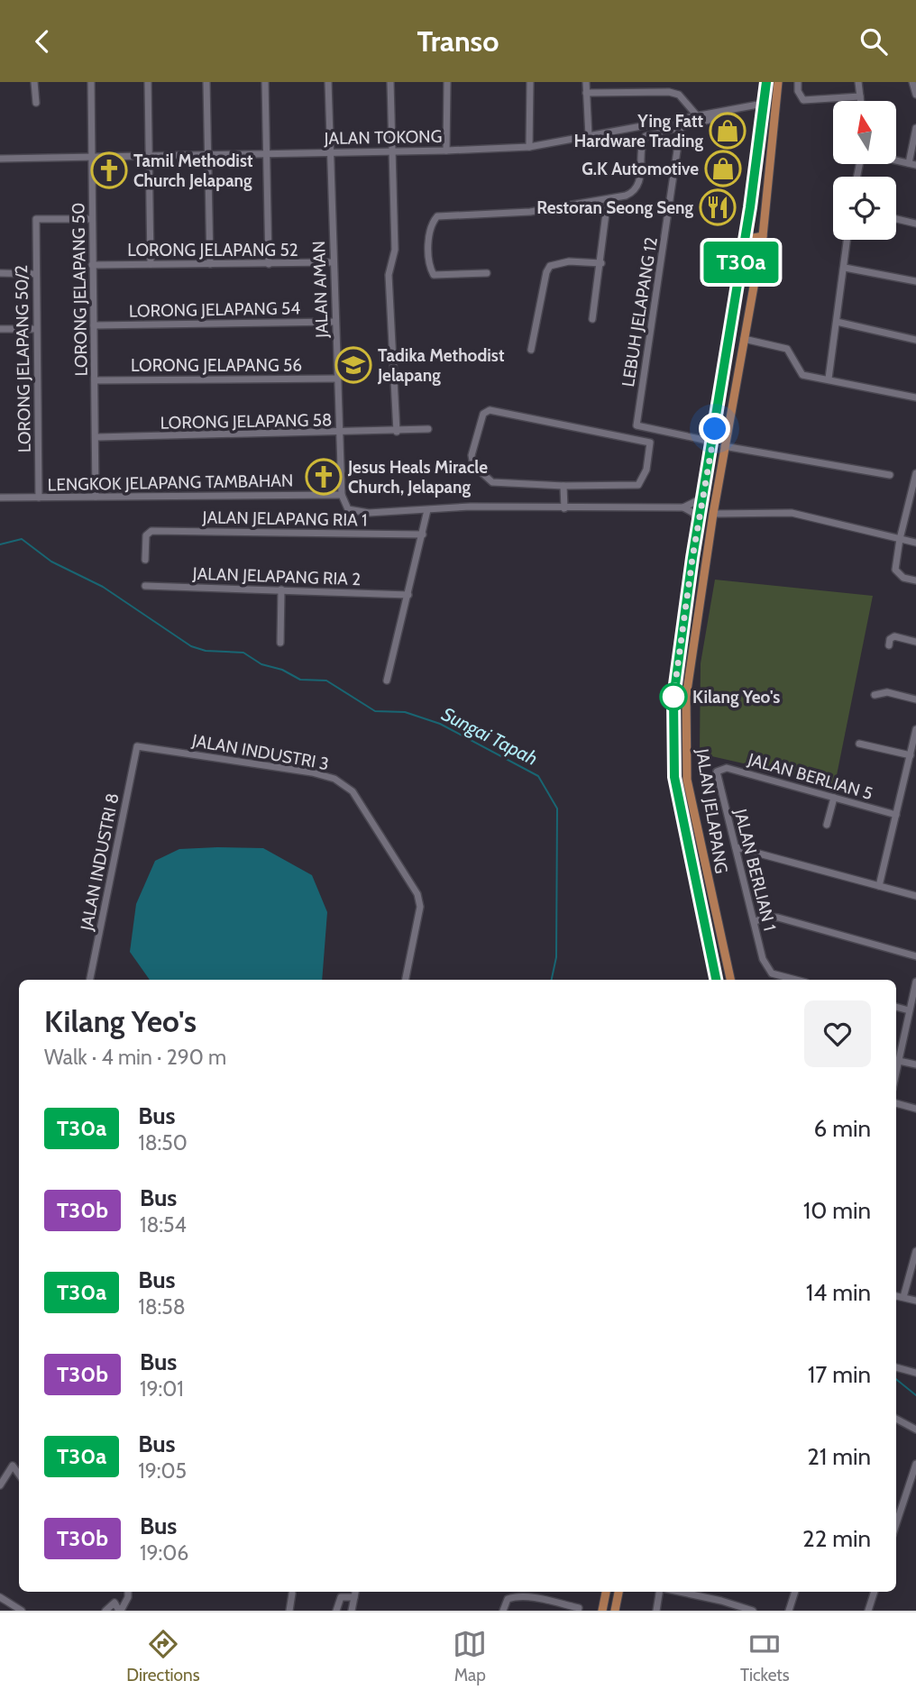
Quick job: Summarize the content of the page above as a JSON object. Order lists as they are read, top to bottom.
{
  "streets": {
    "main road": ["JALAN JELAPANG"],
    "street": [
      "JALAN TOKONG",
      "LORONG JELAPANG 52",
      "LORONG JELAPANG 50",
      "JALAN AMAN",
      "LORONG JELAPANG 54",
      "LEBUH JELAPANG 12",
      "LORONG JELAPANG 50/2",
      "LORONG JELAPANG 56",
      "LORONG JELAPANG 58",
      "LENGKOK JELAPANG TAMBAHAN",
      "JALAN JELAPANG RIA 1",
      "JALAN JELAPANG RIA 2",
      "JALAN INDUSTRI 3",
      "JALAN BERLIAN 5",
      "JALAN INDUSTRI 8",
      "JALAN BERLIAN 1"
    ]
  },
  "crossings": [
    ["JALAN TOKONG", "LORONG JELAPANG 50"],
    ["JALAN TOKONG", "JALAN AMAN"],
    ["JALAN TOKONG", "JALAN JELAPANG"],
    ["LORONG JELAPANG 52", "LORONG JELAPANG 50"],
    ["LORONG JELAPANG 52", "JALAN AMAN"],
    ["LORONG JELAPANG 50", "LORONG JELAPANG 54"],
    ["LORONG JELAPANG 50", "LORONG JELAPANG 50/2"],
    ["LORONG JELAPANG 50", "LORONG JELAPANG 56"],
    ["LORONG JELAPANG 50", "LORONG JELAPANG 58"],
    ["LORONG JELAPANG 50", "LENGKOK JELAPANG TAMBAHAN"],
    ["JALAN AMAN", "LORONG JELAPANG 54"],
    ["JALAN AMAN", "LORONG JELAPANG 56"],
    ["JALAN AMAN", "LORONG JELAPANG 58"],
    ["JALAN AMAN", "LENGKOK JELAPANG TAMBAHAN"],
    ["LORONG JELAPANG 50/2", "LENGKOK JELAPANG TAMBAHAN"],
    ["JALAN INDUSTRI 3", "JALAN INDUSTRI 8"],
    ["JALAN BERLIAN 5", "JALAN BERLIAN 1"]
  ],
  "water": ["Sungai Tapah"],
  "places": {
    "shop": ["Ying Fatt Hardware Trading", "G.K Automotive"],
    "church": ["Tamil Methodist Church Jelapang", "Jesus Heals Miracle Church, Jelapang"],
    "restaurant": ["Restoran Seong Seng"],
    "school or university": ["Tadika Methodist Jelapang"],
    "other": ["Kilang Yeo's"]
  },
  "lines": ["bus line T30a"],
  "north": "top",
  "page": {
    "header": "Transo",
    "on_map": "T30a",
    "heading": ["Kilang Yeo's", "Walk · 4 min · 290 m"],
    "list": [
      {
        "mark": "T30a",
        "name": "Bus",
        "note": "18:50",
        "value": "6 min"
      },
      {
        "mark": "T30b",
        "name": "Bus",
        "note": "18:54",
        "value": "10 min"
      },
      {
        "mark": "T30a",
        "name": "Bus",
        "note": "18:58",
        "value": "14 min"
      },
      {
        "mark": "T30b",
        "name": "Bus",
        "note": "19:01",
        "value": "17 min"
      },
      {
        "mark": "T30a",
        "name": "Bus",
        "note": "19:05",
        "value": "21 min"
      },
      {
        "mark": "T30b",
        "name": "Bus",
        "note": "19:06",
        "value": "22 min"
      }
    ],
    "tabs": ["Directions", "Map", "Tickets"]
  }
}
